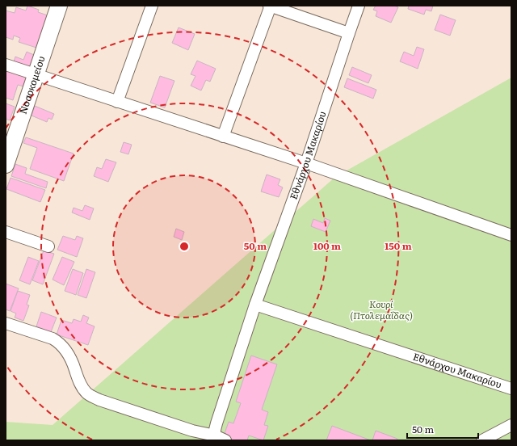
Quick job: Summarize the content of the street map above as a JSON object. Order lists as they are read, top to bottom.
{
  "streets": {
    "street": ["Νοσοκομείου", "Εθνάρχου Μακαρίου"]
  },
  "parks": ["Κουρί (Πτολεμαΐδας)"],
  "scale_bar": "50 m",
  "rings": ["50 m", "100 m", "150 m"]
}
